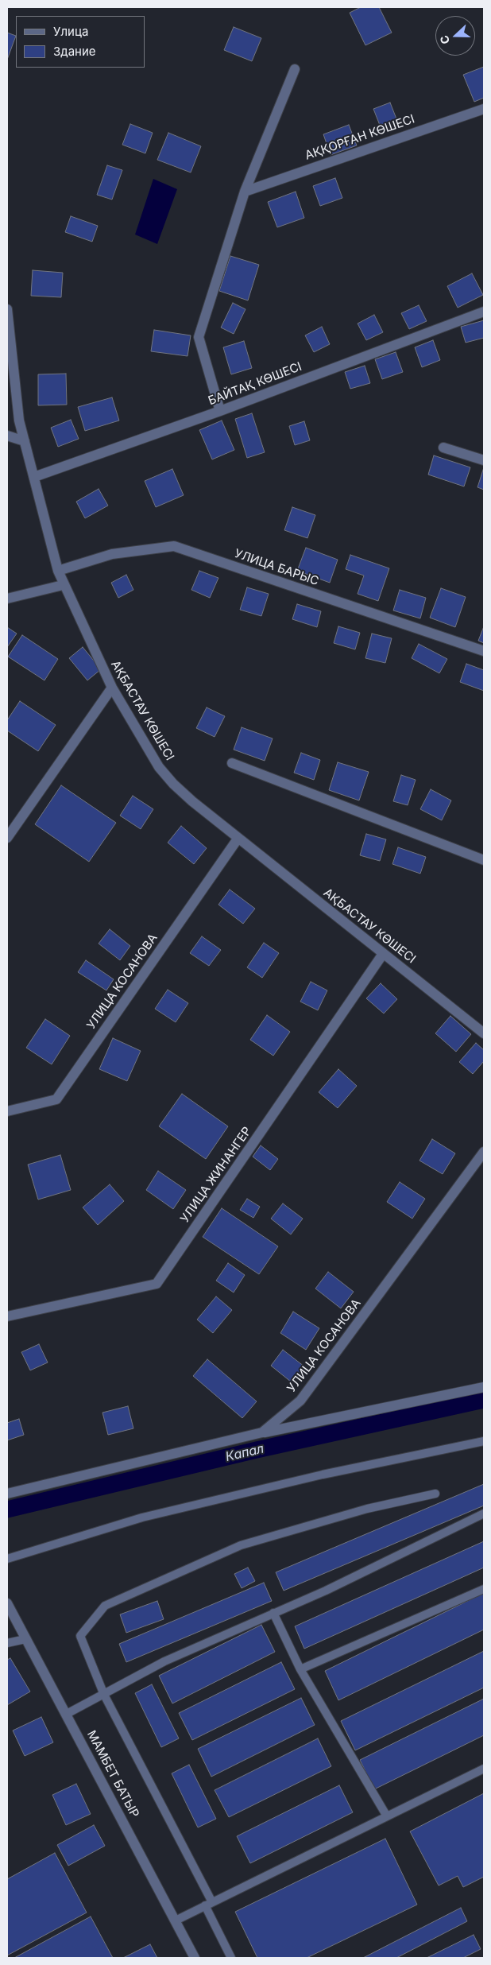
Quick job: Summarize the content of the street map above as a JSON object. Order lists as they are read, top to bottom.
{
  "streets": {
    "street": [
      "АҚҚОРҒАН КӨШЕСІ",
      "БАЙТАҚ КӨШЕСІ",
      "УЛИЦА БАРЫС",
      "АҚБАСТАУ КӨШЕСІ",
      "УЛИЦА КОСАНОВА",
      "УЛИЦА ЖИHАНГЕР",
      "МАМБЕТ БАТЫР"
    ]
  },
  "crossings": [
    ["БАЙТАҚ КӨШЕСІ", "АҚБАСТАУ КӨШЕСІ"],
    ["УЛИЦА БАРЫС", "АҚБАСТАУ КӨШЕСІ"],
    ["АҚБАСТАУ КӨШЕСІ", "УЛИЦА КОСАНОВА"],
    ["АҚБАСТАУ КӨШЕСІ", "УЛИЦА ЖИHАНГЕР"]
  ],
  "water": ["Капал"],
  "legend": ["Улица", "Здание"],
  "north": "left"
}
